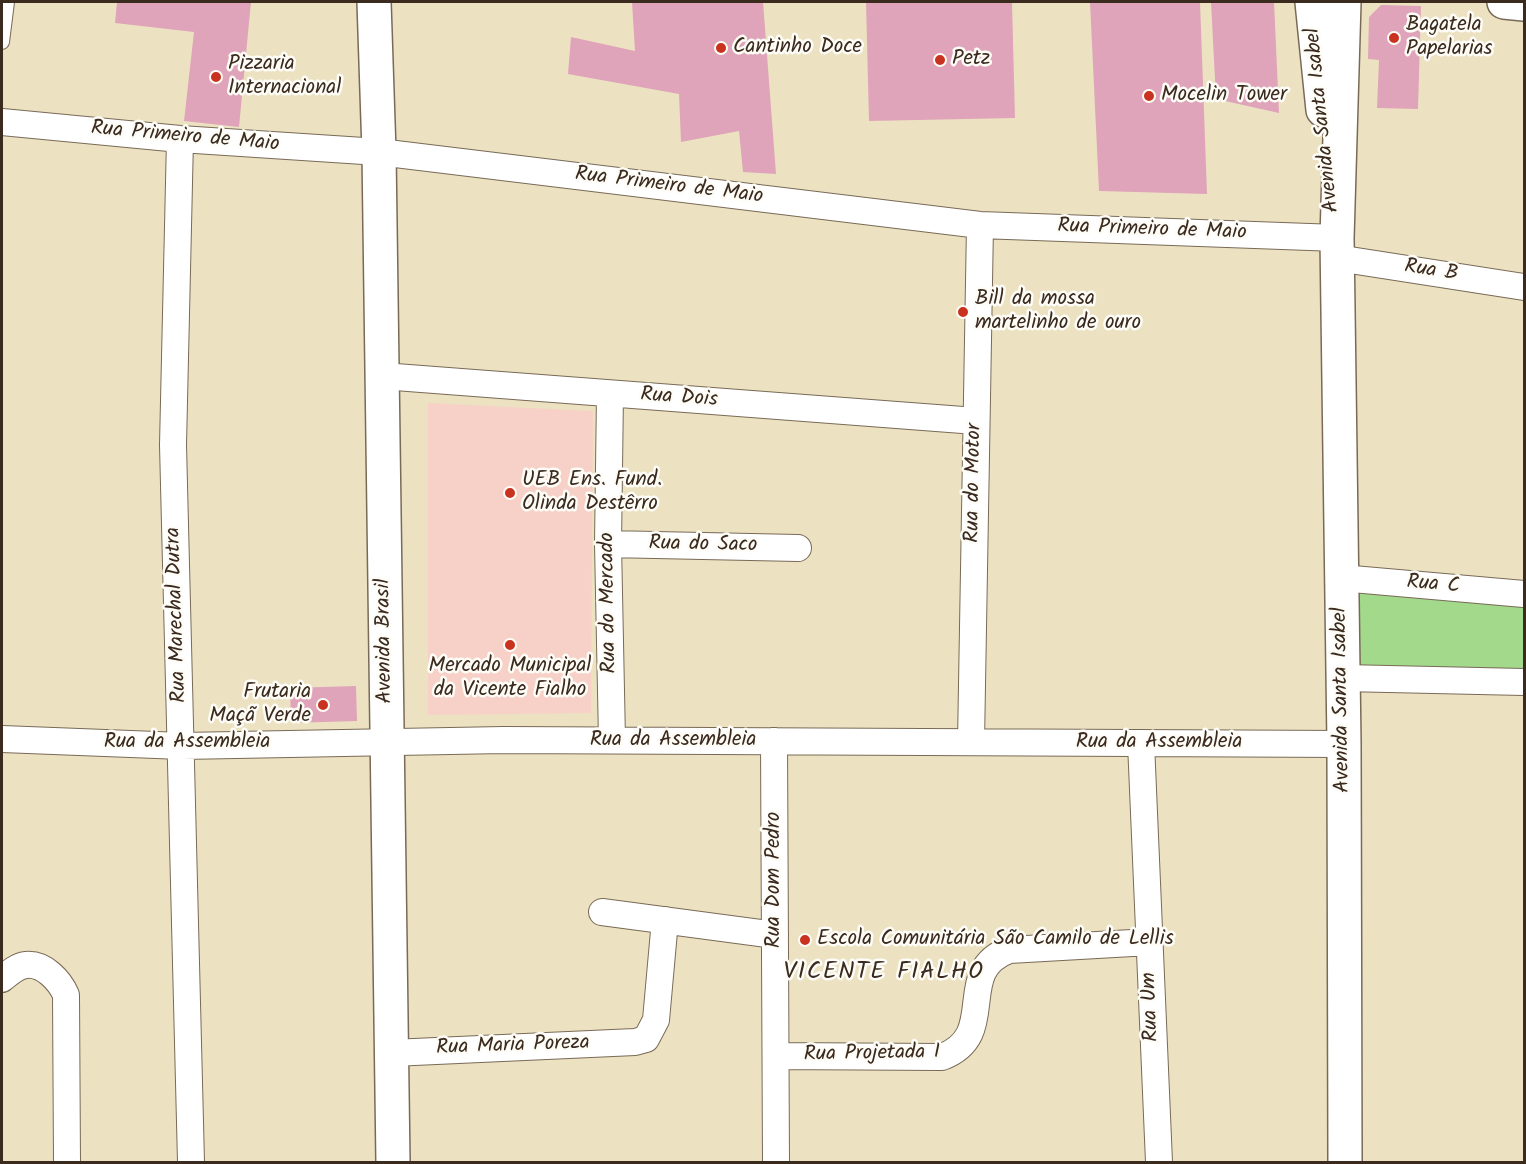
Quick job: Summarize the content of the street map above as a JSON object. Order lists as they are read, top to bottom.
{
  "streets": {
    "street": [
      "Avenida Santa Isabel",
      "Rua Primeiro de Maio",
      "Rua B",
      "Rua Dois",
      "Rua do Motor",
      "Rua do Saco",
      "Rua C",
      "Rua do Mercado",
      "Rua Marechal Dutra",
      "Avenida Brasil",
      "Rua da Assembleia",
      "Rua Dom Pedro",
      "Rua Um",
      "Rua Maria Poreza",
      "Rua Projetada I"
    ]
  },
  "crossings": [
    ["Avenida Santa Isabel", "Rua Primeiro de Maio"],
    ["Avenida Santa Isabel", "Rua B"],
    ["Avenida Santa Isabel", "Rua C"],
    ["Avenida Santa Isabel", "Rua da Assembleia"],
    ["Rua Primeiro de Maio", "Rua B"],
    ["Rua Primeiro de Maio", "Rua do Motor"],
    ["Rua Primeiro de Maio", "Rua Marechal Dutra"],
    ["Rua Primeiro de Maio", "Avenida Brasil"],
    ["Rua Dois", "Rua do Motor"],
    ["Rua Dois", "Rua do Mercado"],
    ["Rua Dois", "Avenida Brasil"],
    ["Rua do Motor", "Rua da Assembleia"],
    ["Rua do Saco", "Rua do Mercado"],
    ["Rua do Mercado", "Rua da Assembleia"],
    ["Rua Marechal Dutra", "Rua da Assembleia"],
    ["Avenida Brasil", "Rua da Assembleia"],
    ["Avenida Brasil", "Rua Maria Poreza"],
    ["Rua da Assembleia", "Rua Dom Pedro"],
    ["Rua da Assembleia", "Rua Um"],
    ["Rua Dom Pedro", "Rua Projetada I"],
    ["Rua Um", "Rua Projetada I"]
  ],
  "districts": ["VICENTE FIALHO"],
  "places": [
    "Bagatela Papelarias",
    "Cantinho Doce",
    "Petz",
    "Pizzaria Internacional",
    "Mocelin Tower",
    "Bill da mossa martelinho de ouro",
    "UEB Ens. Fund. Olinda Destêrro",
    "Mercado Municipal da Vicente Fialho",
    "Frutaria Maçã Verde",
    "Escola Comunitária São Camilo de Lellis"
  ]
}
